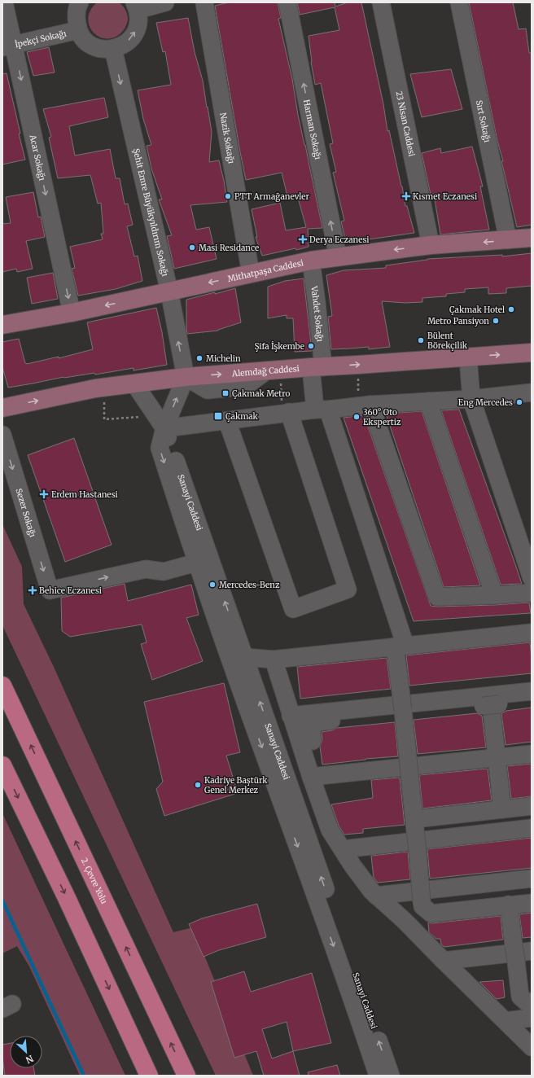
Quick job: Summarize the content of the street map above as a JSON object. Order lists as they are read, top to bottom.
{
  "streets": {
    "highway": ["2. Çevre Yolu"],
    "main road": ["Mithatpaşa Caddesi", "Alemdağ Caddesi"],
    "street": [
      "İpekçi Sokağı",
      "Sırt Sokağı",
      "23 Nisan Caddesi",
      "Harman Sokağı",
      "Nazik Sokağı",
      "Acar Sokağı",
      "Şehit Emre Büyükyıldırım Sokağı",
      "Vahdet Sokağı",
      "Sanayi Caddesi",
      "Sezer Sokağı"
    ]
  },
  "crossings": [
    ["İpekçi Sokağı", "Acar Sokağı"],
    ["Sırt Sokağı", "Mithatpaşa Caddesi"],
    ["23 Nisan Caddesi", "Mithatpaşa Caddesi"],
    ["Harman Sokağı", "Mithatpaşa Caddesi"],
    ["Nazik Sokağı", "Mithatpaşa Caddesi"],
    ["Acar Sokağı", "Mithatpaşa Caddesi"],
    ["Şehit Emre Büyükyıldırım Sokağı", "Mithatpaşa Caddesi"],
    ["Şehit Emre Büyükyıldırım Sokağı", "Alemdağ Caddesi"],
    ["Şehit Emre Büyükyıldırım Sokağı", "Sanayi Caddesi"],
    ["Mithatpaşa Caddesi", "Vahdet Sokağı"],
    ["Vahdet Sokağı", "Alemdağ Caddesi"],
    ["Alemdağ Caddesi", "Sanayi Caddesi"],
    ["Sanayi Caddesi", "Sezer Sokağı"]
  ],
  "one_way": [
    "Harman Sokağı",
    "Acar Sokağı",
    "Mithatpaşa Caddesi",
    "Alemdağ Caddesi"
  ],
  "places": {
    "other": [
      "PTT Armağanevler",
      "Masi Residance",
      "Çakmak Hotel",
      "Metro Pansiyon",
      "Bülent Börekçilik",
      "Şifa İşkembe",
      "Michelin",
      "Eng Mercedes",
      "360° Oto Ekspertiz",
      "Mercedes-Benz",
      "Kadriye Baştürk Genel Merkez"
    ],
    "health": [
      "Kısmet Eczanesi",
      "Derya Eczanesi",
      "Erdem Hastanesi",
      "Behice Eczanesi"
    ],
    "transit": ["Çakmak Metro", "Çakmak"]
  },
  "north": "bottom right"
}
